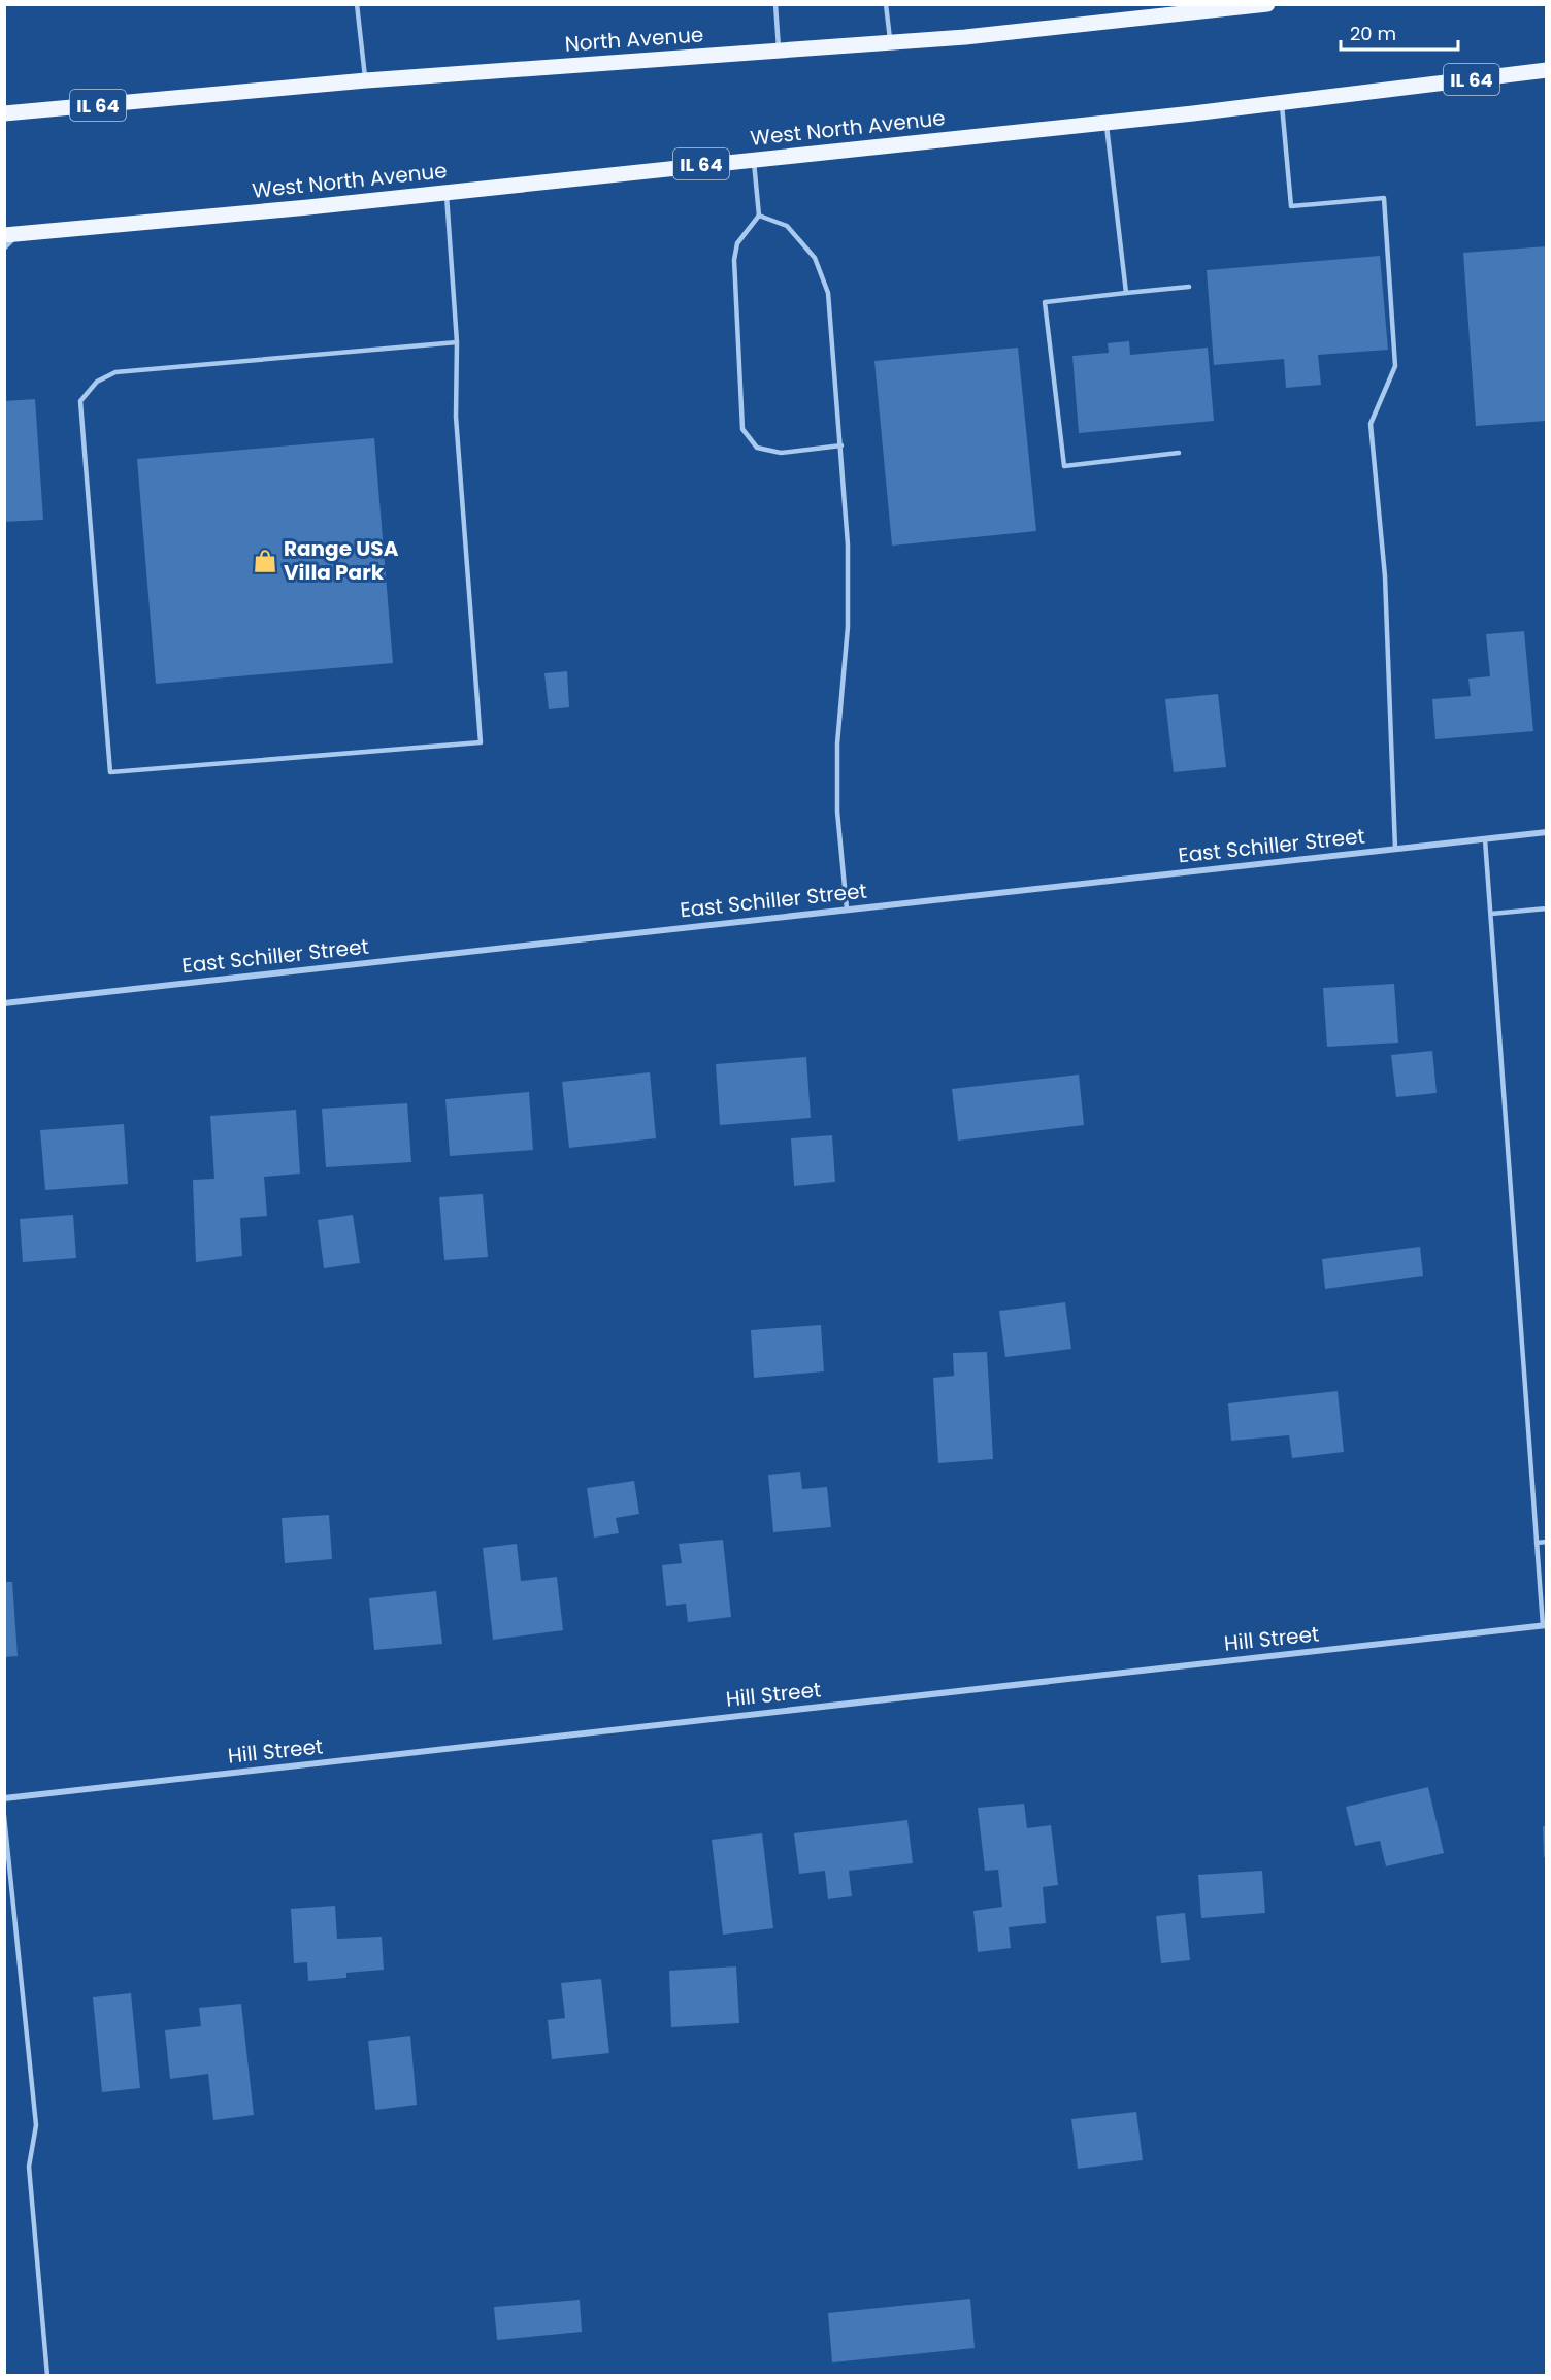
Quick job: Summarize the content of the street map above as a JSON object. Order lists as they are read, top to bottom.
{
  "streets": {
    "main road": ["North Avenue", "IL 64", "West North Avenue"],
    "street": ["East Schiller Street", "Hill Street"]
  },
  "places": {
    "shop": ["Range USA Villa Park"]
  },
  "scale_bar": "20 m"
}
